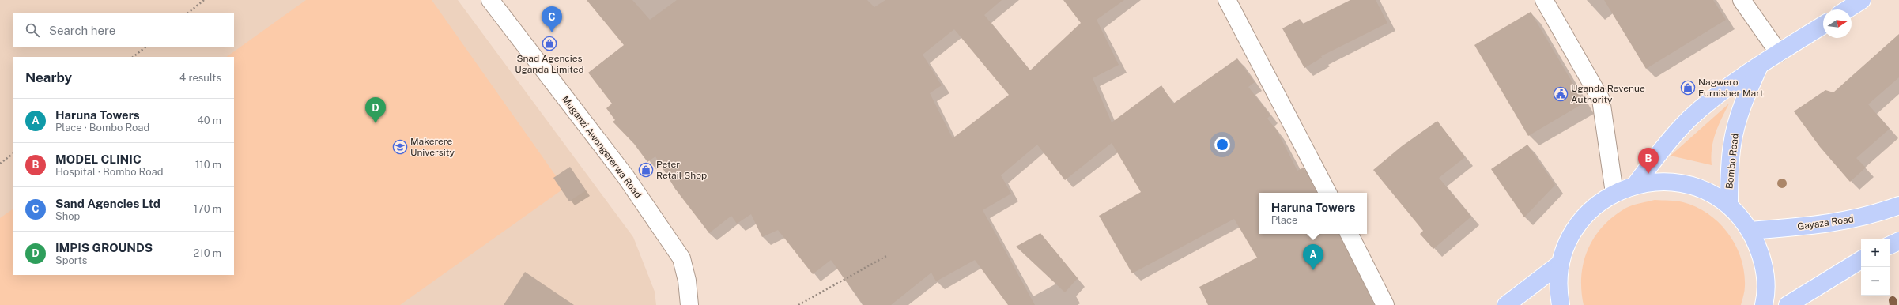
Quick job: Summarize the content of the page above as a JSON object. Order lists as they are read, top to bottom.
{
  "streets": {
    "main road": ["Bombo Road", "Gayaza Road"],
    "street": ["Muganzi Awongererwa Road"]
  },
  "places": {
    "shop": ["Snad Agencies Uganda Limited", "Nagwero Furnisher Mart", "Peter Retail Shop"],
    "public building": ["Uganda Revenue Authority"],
    "school or university": ["Makerere University"]
  },
  "north": "right",
  "page": {
    "pins": [
      "C",
      "D",
      "B",
      "A"
    ],
    "search": "Search here",
    "heading": ["Nearby", "4 results"],
    "list": [
      {
        "mark": "A",
        "name": "Haruna Towers",
        "note": "Place · Bombo Road",
        "value": "40 m"
      },
      {
        "mark": "B",
        "name": "MODEL CLINIC",
        "note": "Hospital · Bombo Road",
        "value": "110 m"
      },
      {
        "mark": "C",
        "name": "Sand Agencies Ltd",
        "note": "Shop",
        "value": "170 m"
      },
      {
        "mark": "D",
        "name": "IMPIS GROUNDS",
        "note": "Sports",
        "value": "210 m"
      }
    ],
    "popup": ["Haruna Towers", "Place"],
    "map_buttons": ["+", "−"]
  }
}
